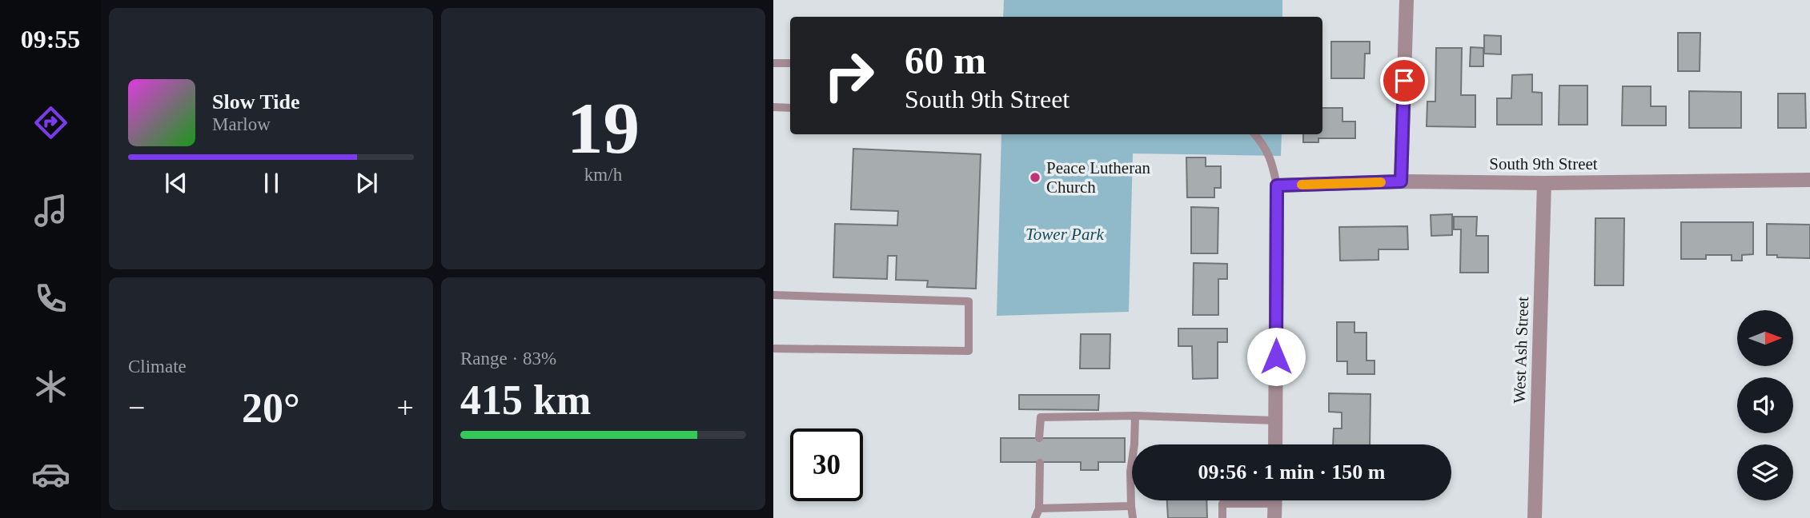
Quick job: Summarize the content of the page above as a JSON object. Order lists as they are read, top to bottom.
{
  "streets": {
    "street": ["South 9th Street", "West Ash Street"]
  },
  "crossings": [
    ["South 9th Street", "West Ash Street"]
  ],
  "parks": ["Tower Park"],
  "places": ["Peace Lutheran Church"],
  "north": "right",
  "page": {
    "tabs": "09:55",
    "tile": [
      ["19", "km/h"],
      "Climate",
      ["Range · 83%", "415 km"]
    ],
    "turn": ["60 m", "South 9th Street"],
    "song": ["Slow Tide", "Marlow"],
    "heat": ["−", "20°", "+"],
    "limit": "30",
    "trip": "09:56 · 1 min · 150 m"
  }
}
